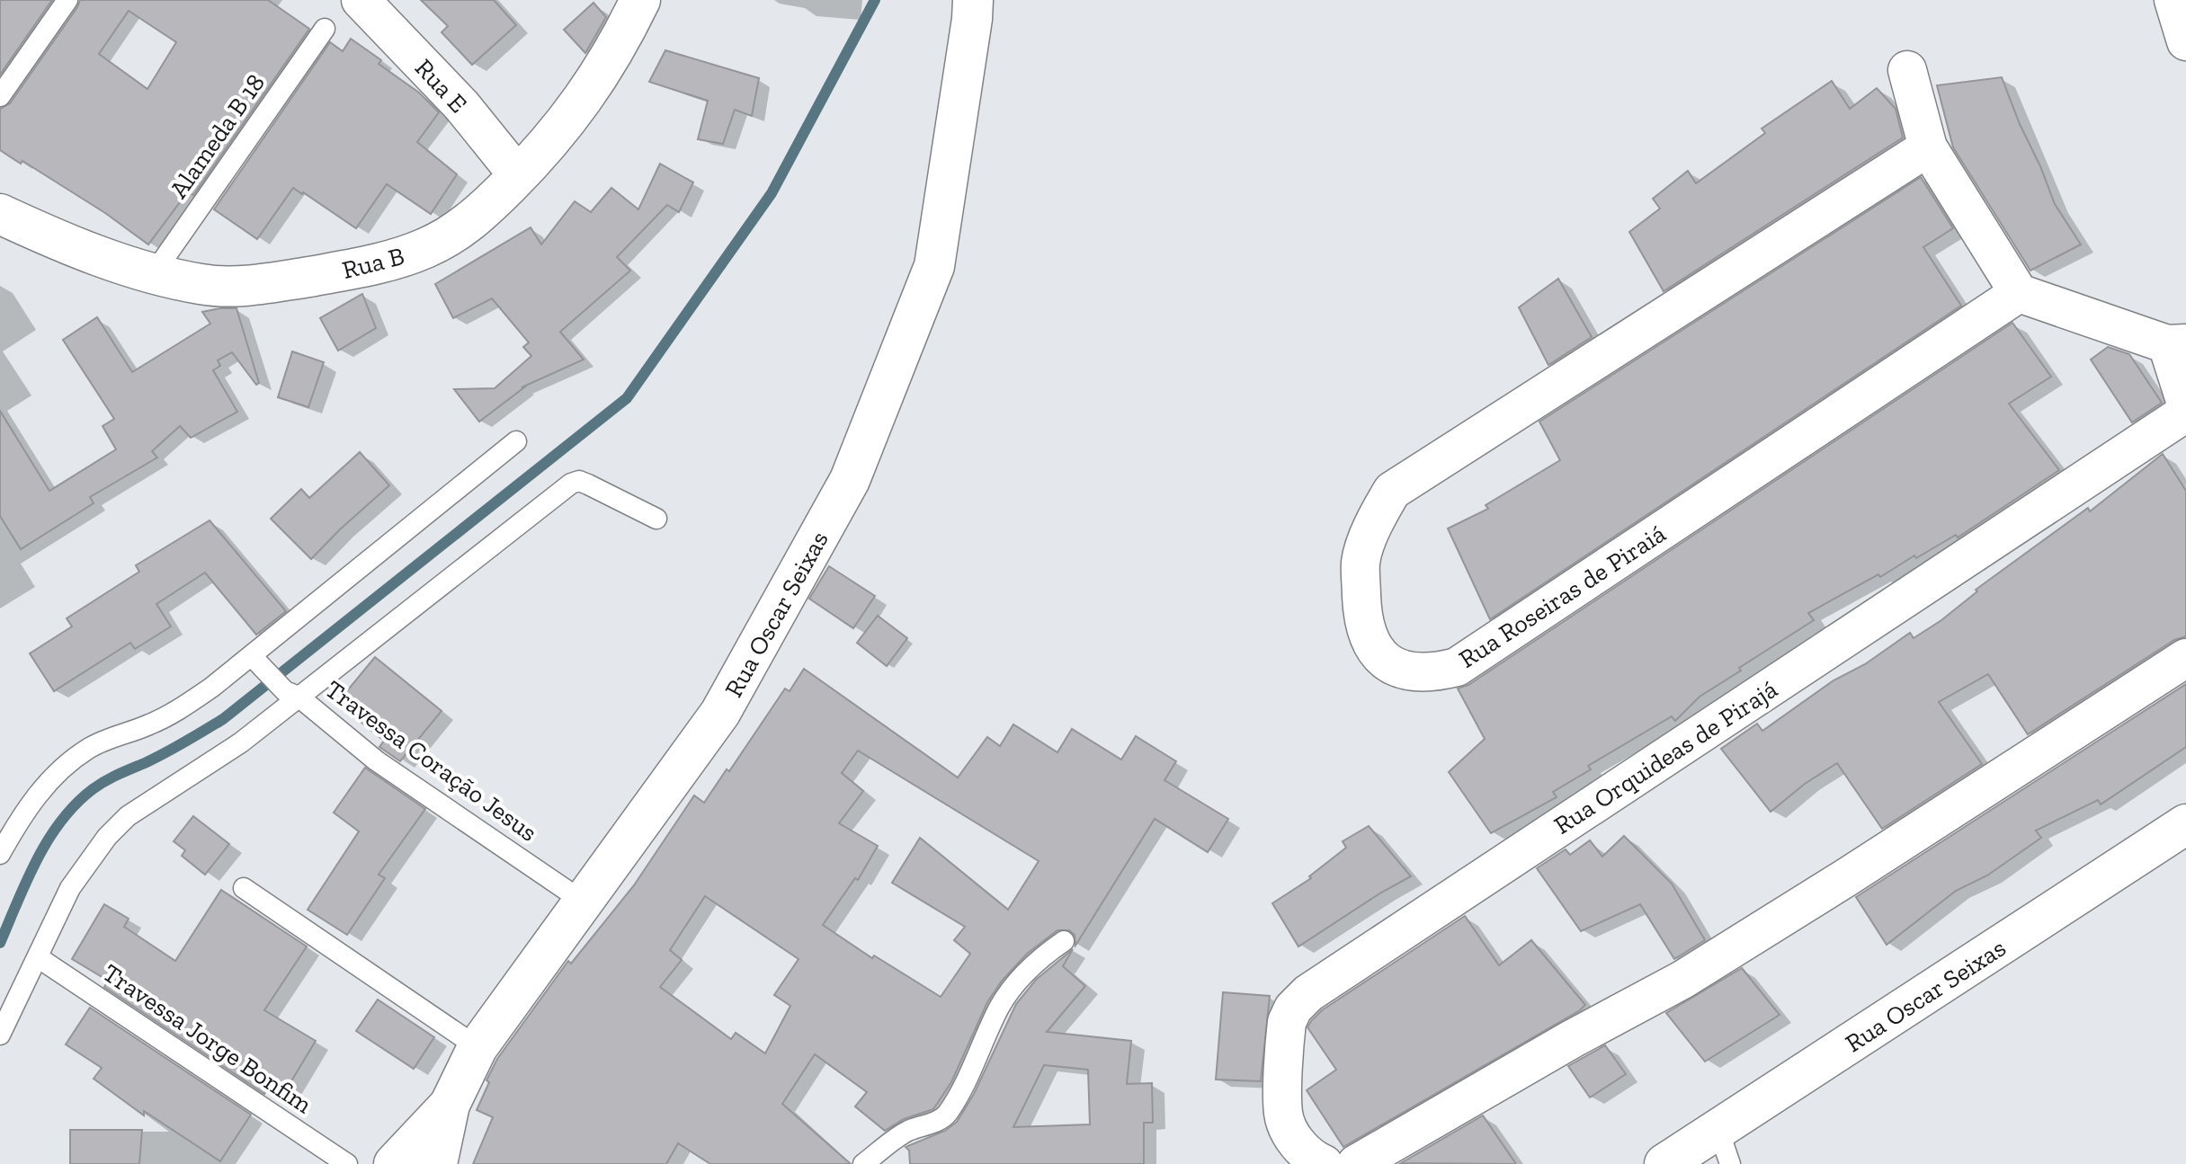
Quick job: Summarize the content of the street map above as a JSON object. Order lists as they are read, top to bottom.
{
  "streets": {
    "main road": ["Rua B", "Rua Oscar Seixas"],
    "street": ["Rua E", "Rua Roseiras de Piraiá", "Rua Orquideas de Pirajá"],
    "lane": ["Alameda B 18", "Travessa Coração Jesus", "Travessa Jorge Bonfim"]
  },
  "crossings": [
    ["Rua E", "Rua B"],
    ["Alameda B 18", "Rua B"],
    ["Rua Oscar Seixas", "Travessa Coração Jesus"]
  ]
}
